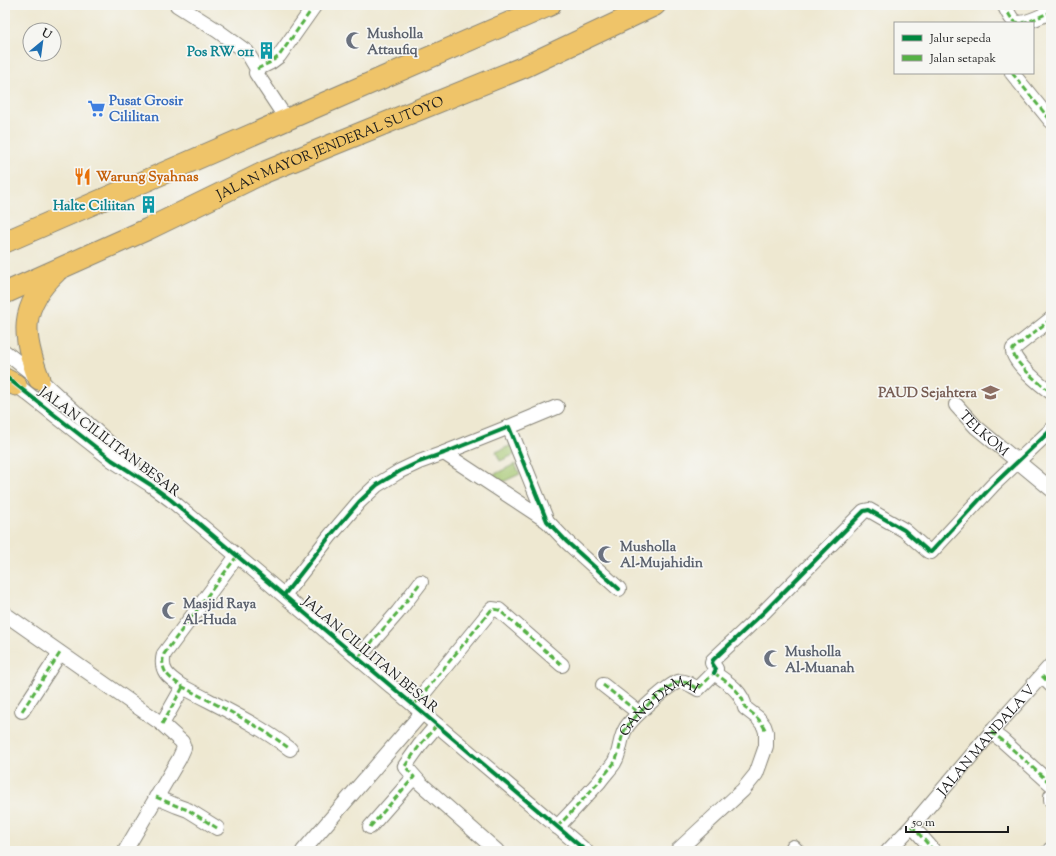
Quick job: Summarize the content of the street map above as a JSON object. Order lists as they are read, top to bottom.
{
  "streets": {
    "highway": ["JALAN MAYOR JENDERAL SUTOYO"],
    "street": [
      "TELKOM",
      "JALAN CILILITAN BESAR",
      "GANG DAMAI",
      "JALAN MANDALA V"
    ]
  },
  "crossings": [
    ["JALAN CILILITAN BESAR", "GANG DAMAI"]
  ],
  "places": {
    "mosque": [
      "Musholla Attaufiq",
      "Musholla Al-Mujahidin",
      "Masjid Raya Al-Huda",
      "Musholla Al-Muanah"
    ],
    "building": ["Pos RW 011", "Halte Ciliitan"],
    "supermarket": ["Pusat Grosir Cililitan"],
    "restaurant": ["Warung Syahnas"],
    "school or university": ["PAUD Sejahtera"]
  },
  "legend": ["Jalur sepeda", "Jalan setapak"],
  "scale_bar": "50 m",
  "north": "top right"
}
